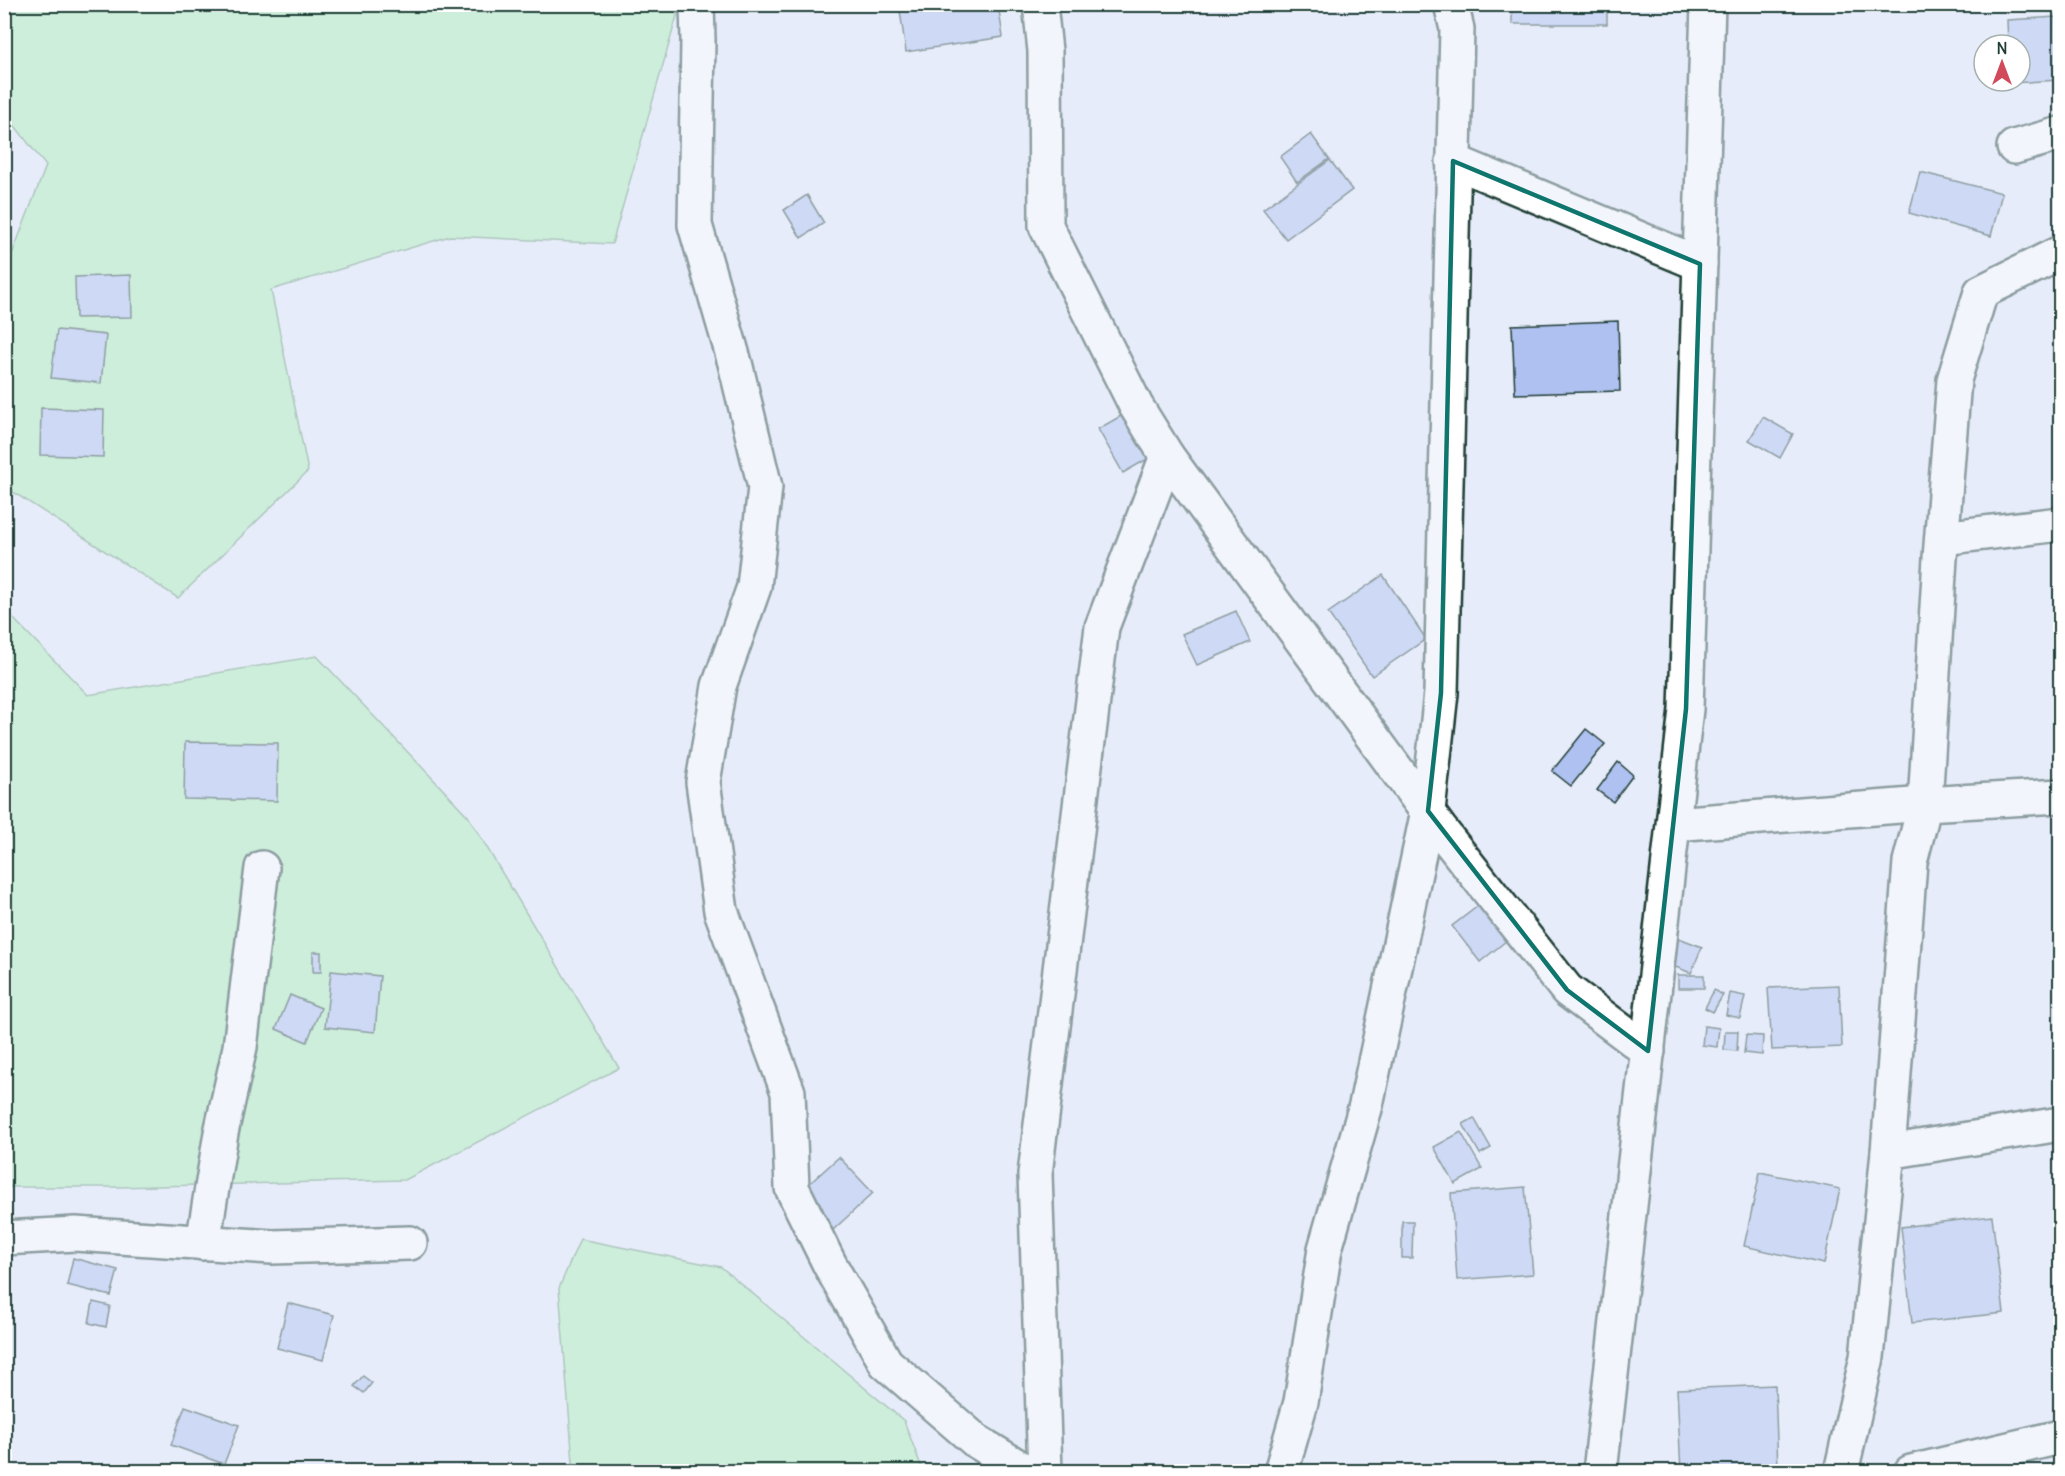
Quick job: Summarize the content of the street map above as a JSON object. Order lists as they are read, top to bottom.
{
  "north": "top"
}
